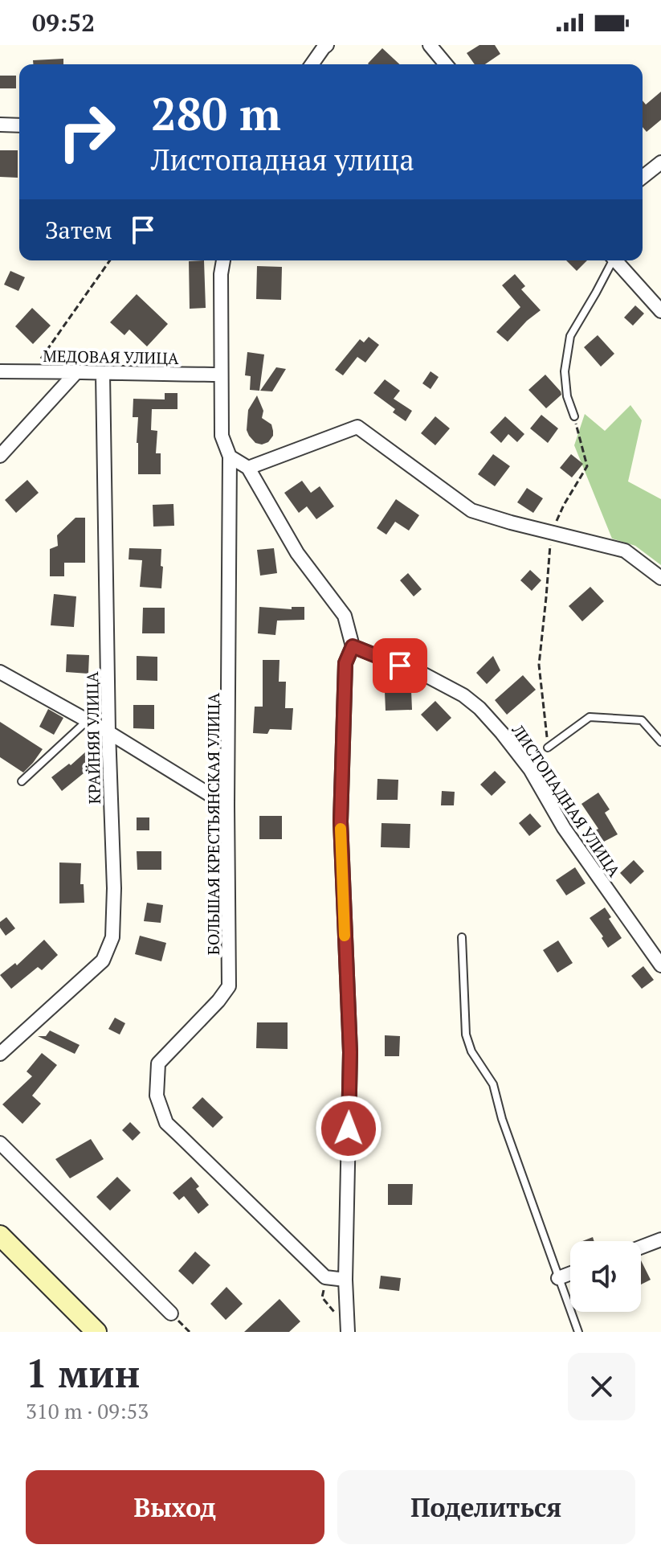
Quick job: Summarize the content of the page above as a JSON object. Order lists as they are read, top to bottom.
{
  "streets": {
    "street": [
      "МЕДОВАЯ УЛИЦА",
      "КРАЙНЯЯ УЛИЦА",
      "ЛИСТОПАДНАЯ УЛИЦА",
      "БОЛЬШАЯ КРЕСТЬЯНСКАЯ УЛИЦА"
    ]
  },
  "crossings": [
    ["МЕДОВАЯ УЛИЦА", "КРАЙНЯЯ УЛИЦА"],
    ["МЕДОВАЯ УЛИЦА", "БОЛЬШАЯ КРЕСТЬЯНСКАЯ УЛИЦА"]
  ],
  "page": {
    "status": "09:52",
    "turn": ["280 m", "Листопадная улица"],
    "then": "Затем",
    "heading": ["1 мин", "310 m · 09:53"],
    "buttons": ["Выход", "Поделиться"]
  }
}
